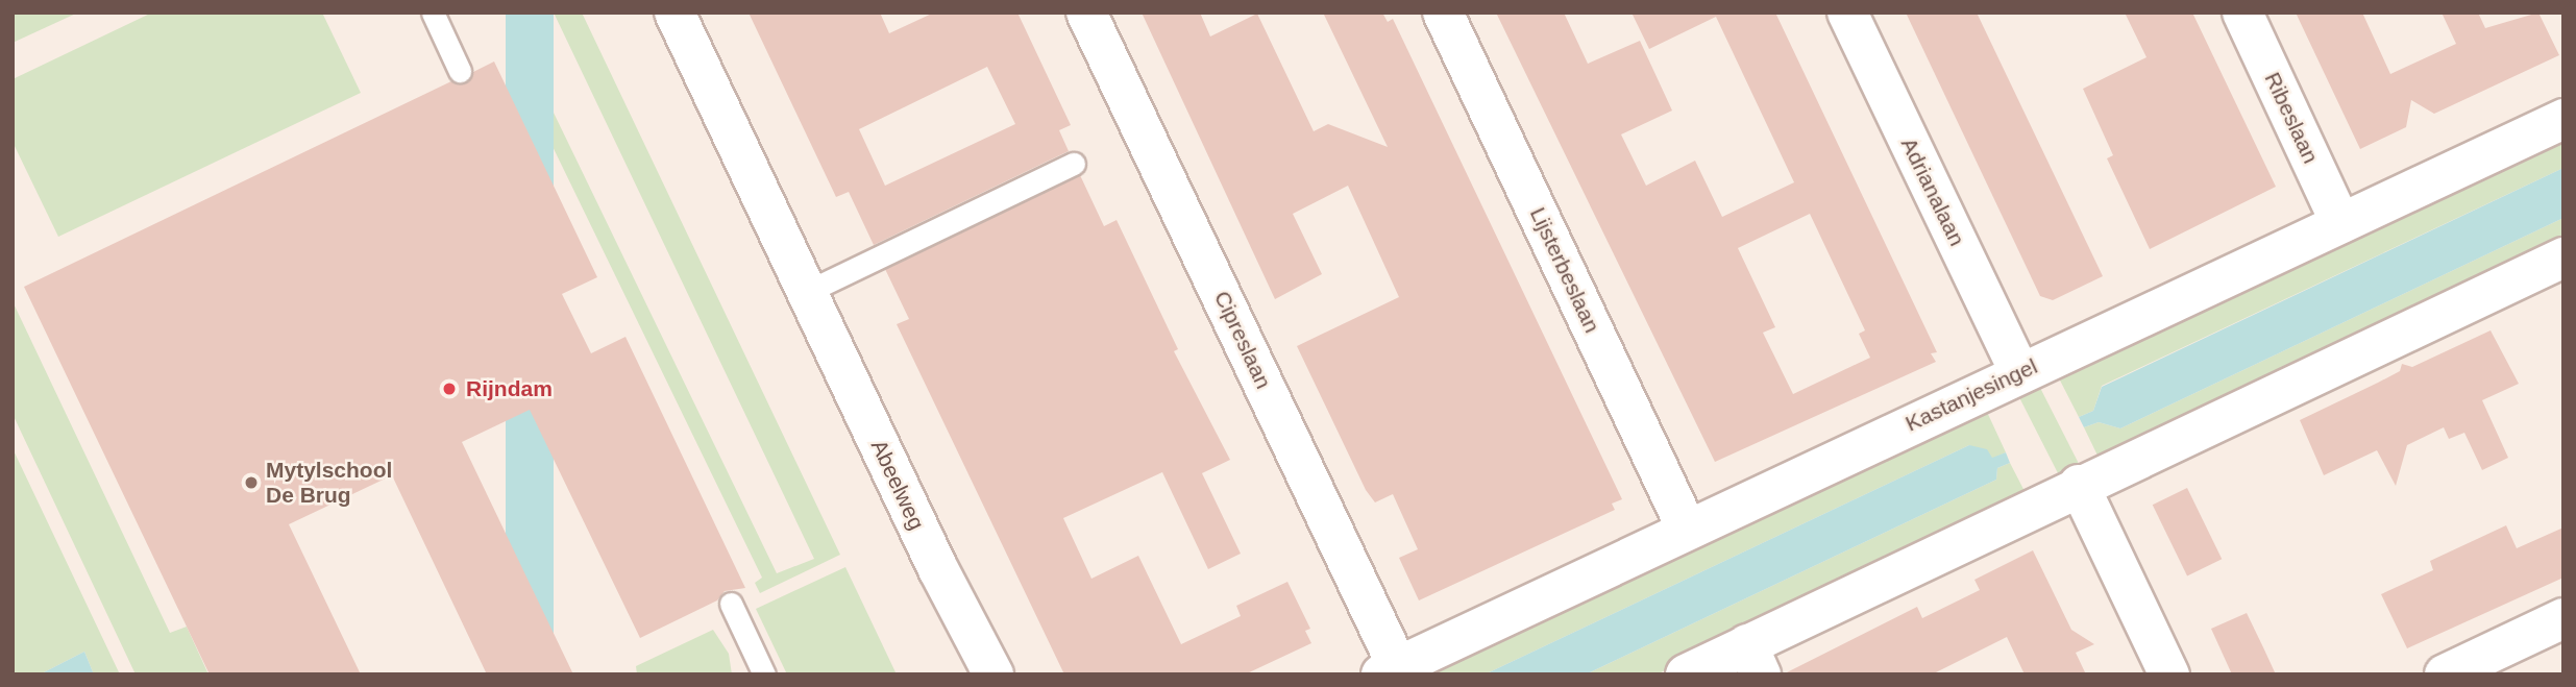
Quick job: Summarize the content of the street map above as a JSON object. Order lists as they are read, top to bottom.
{
  "streets": {
    "street": [
      "Ribeslaan",
      "Adrianalaan",
      "Lijsterbeslaan",
      "Cipreslaan",
      "Kastanjesingel",
      "Abeelweg"
    ]
  },
  "crossings": [
    ["Ribeslaan", "Kastanjesingel"],
    ["Adrianalaan", "Kastanjesingel"],
    ["Lijsterbeslaan", "Kastanjesingel"],
    ["Cipreslaan", "Kastanjesingel"]
  ],
  "places": ["Rijndam", "Mytylschool De Brug"]
}
